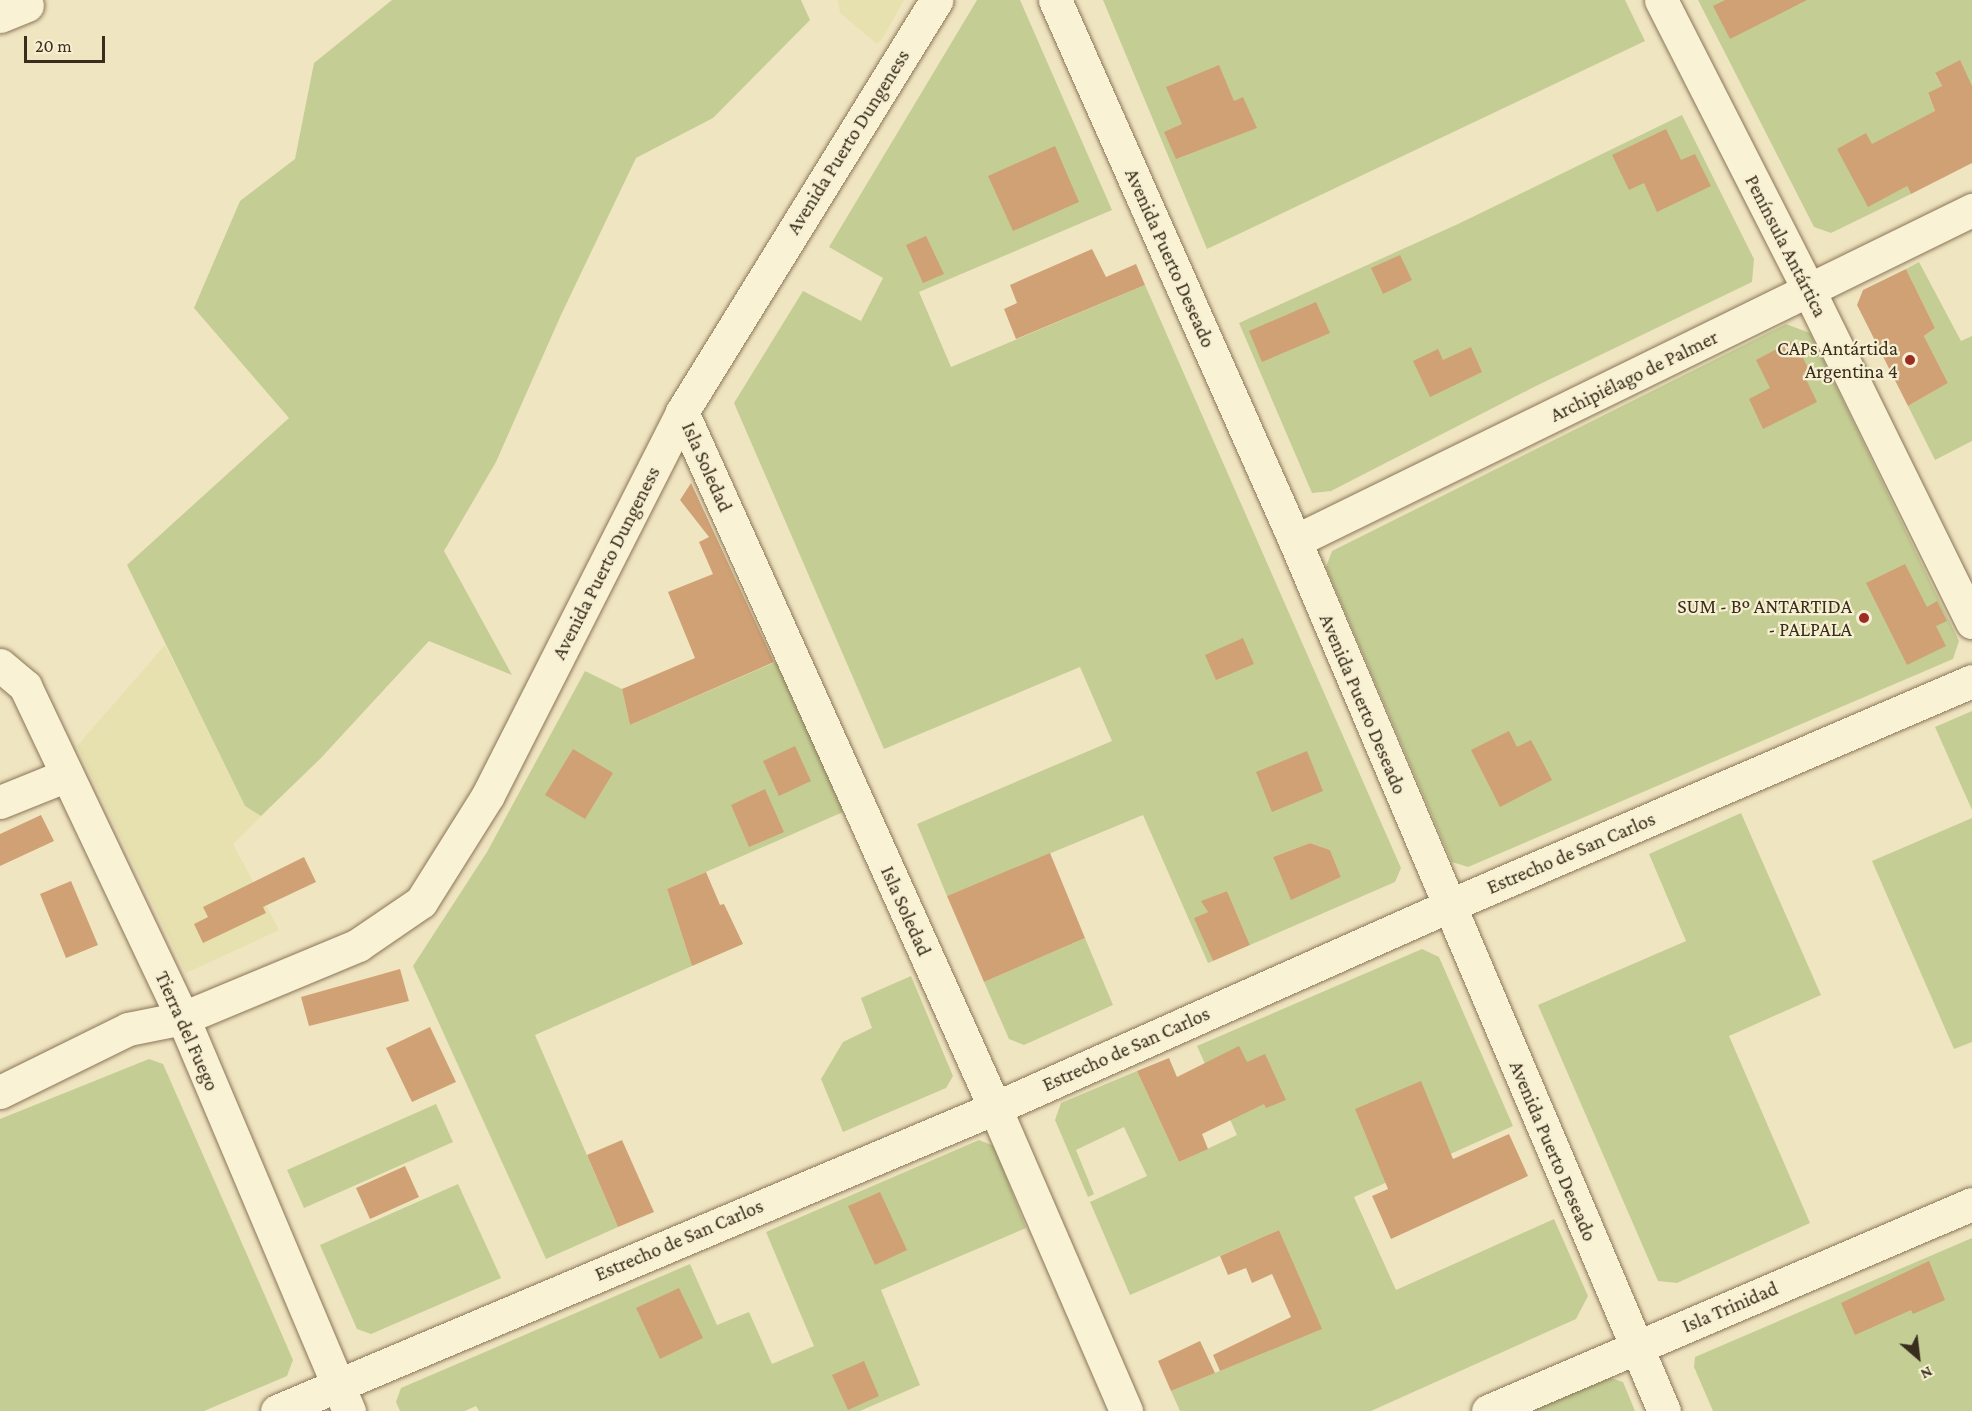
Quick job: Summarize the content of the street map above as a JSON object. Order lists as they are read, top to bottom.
{
  "streets": {
    "street": [
      "Avenida Puerto Dungeness",
      "Península Antártica",
      "Avenida Puerto Deseado",
      "Archipiélago de Palmer",
      "Isla Soledad",
      "Estrecho de San Carlos",
      "Tierra del Fuego",
      "Isla Trinidad"
    ]
  },
  "crossings": [
    ["Avenida Puerto Dungeness", "Isla Soledad"],
    ["Avenida Puerto Dungeness", "Tierra del Fuego"],
    ["Península Antártica", "Archipiélago de Palmer"],
    ["Avenida Puerto Deseado", "Archipiélago de Palmer"],
    ["Avenida Puerto Deseado", "Estrecho de San Carlos"],
    ["Avenida Puerto Deseado", "Isla Trinidad"],
    ["Isla Soledad", "Estrecho de San Carlos"],
    ["Estrecho de San Carlos", "Tierra del Fuego"]
  ],
  "places": ["CAPs Antártida Argentina 4", "SUM - Bº ANTARTIDA - PALPALA"],
  "scale_bar": "20 m",
  "north": "bottom right"
}
